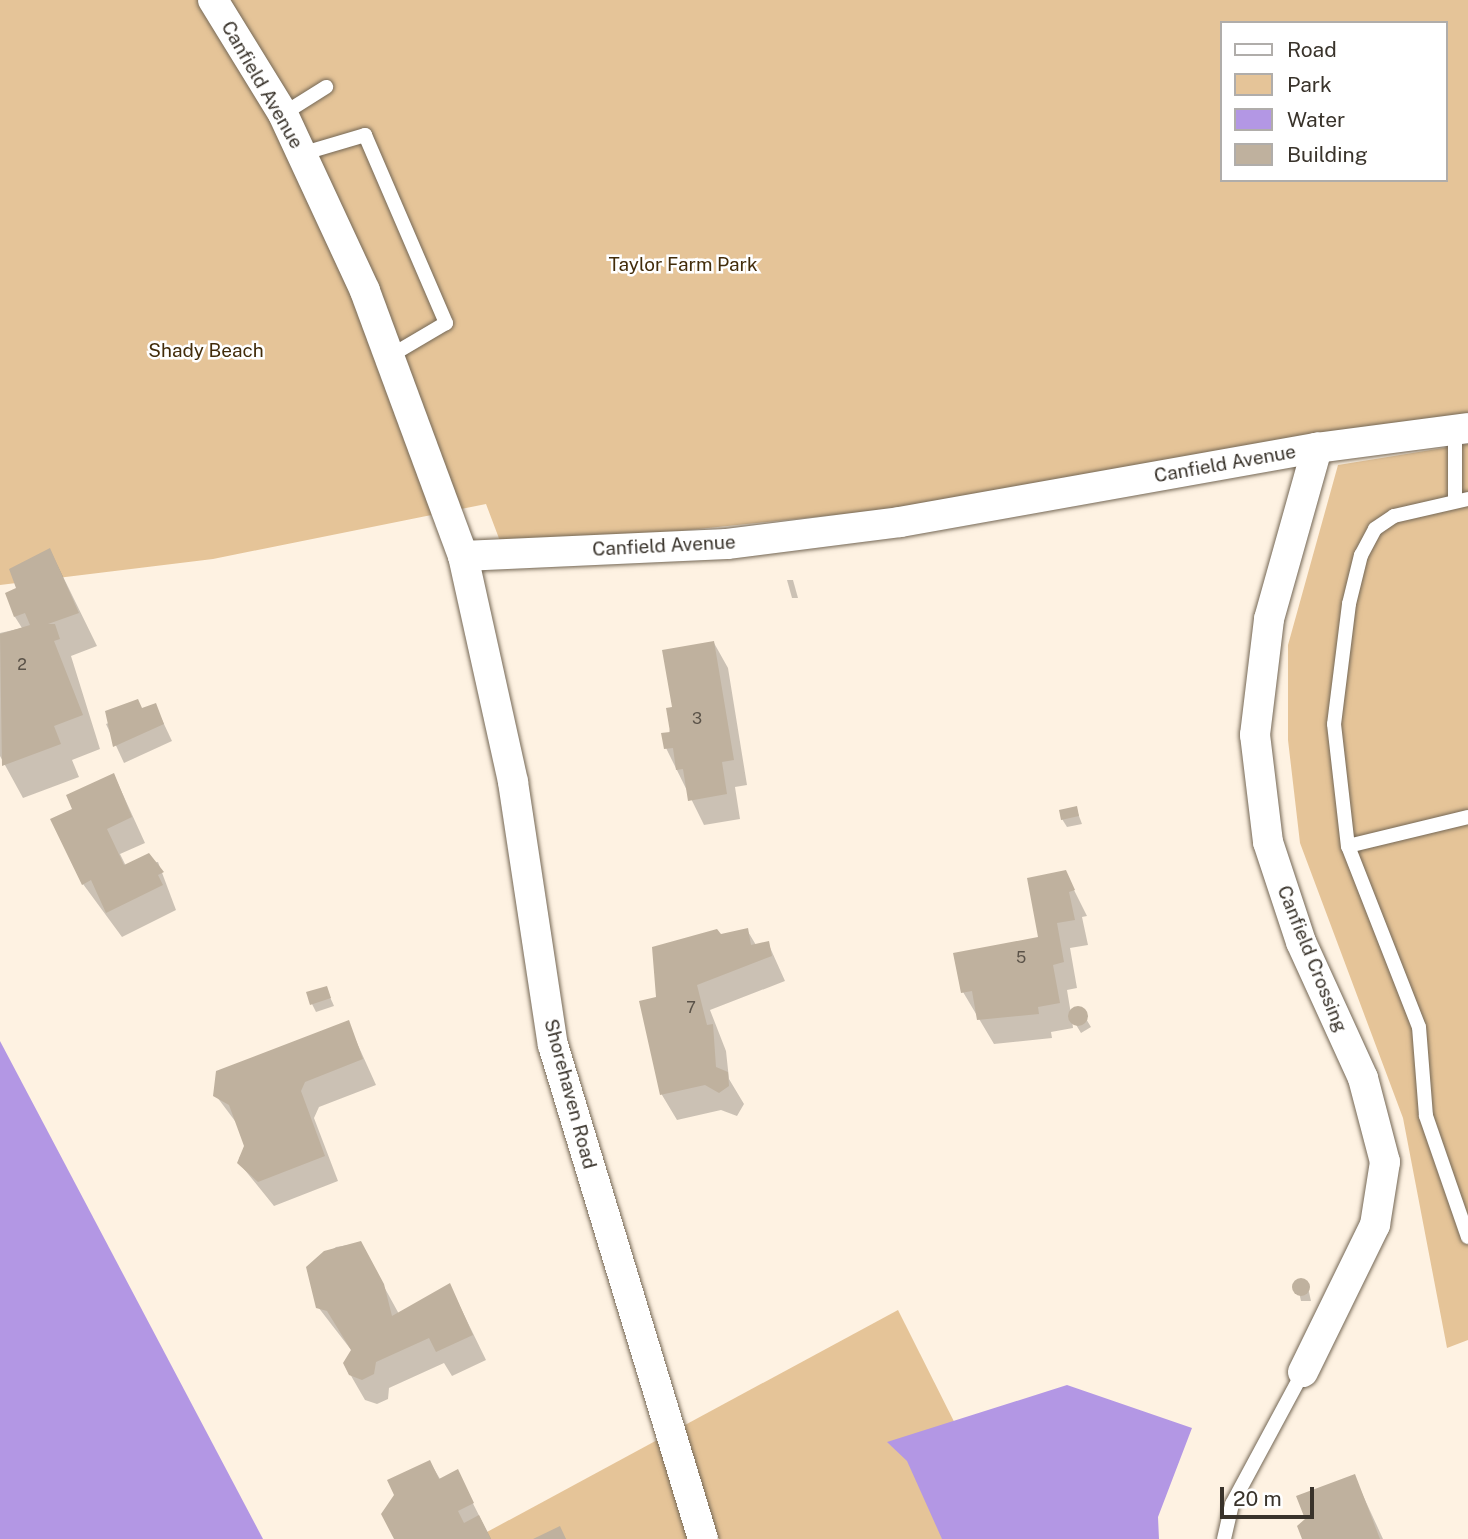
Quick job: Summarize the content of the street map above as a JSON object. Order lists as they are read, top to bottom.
{
  "streets": {
    "street": ["Canfield Avenue", "Canfield Crossing", "Shorehaven Road"]
  },
  "crossings": [
    ["Canfield Avenue", "Canfield Crossing"],
    ["Canfield Avenue", "Shorehaven Road"]
  ],
  "parks": ["Taylor Farm Park", "Shady Beach"],
  "house_numbers": [
    "2",
    "3",
    "5",
    "7"
  ],
  "legend": [
    "Road",
    "Park",
    "Water",
    "Building"
  ],
  "scale_bar": "20 m"
}
